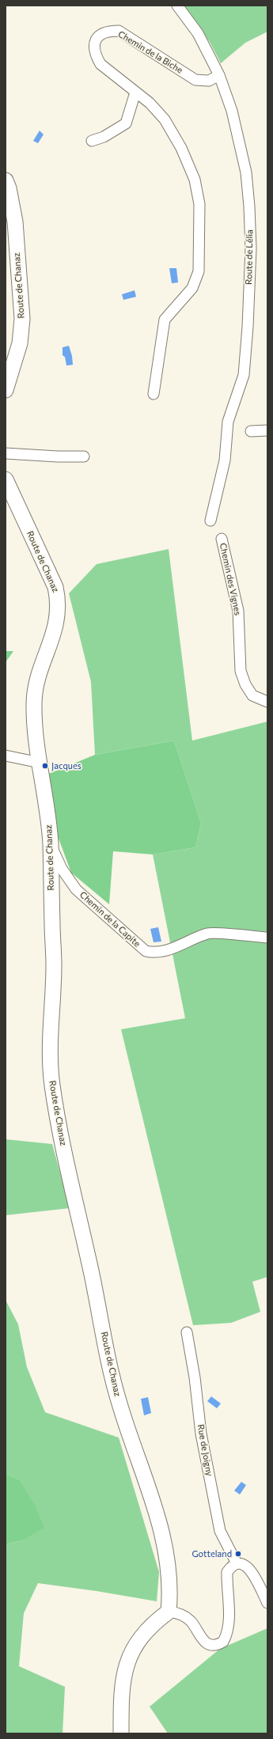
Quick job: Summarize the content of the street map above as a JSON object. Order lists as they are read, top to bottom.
{
  "streets": {
    "street": [
      "Chemin de la Biche",
      "Route de Lélia",
      "Route de Chanaz",
      "Chemin des Vignes",
      "Chemin de la Capite",
      "Rue de Joigny"
    ]
  },
  "crossings": [
    ["Chemin de la Biche", "Route de Lélia"],
    ["Route de Chanaz", "Chemin de la Capite"]
  ],
  "places": ["Jacques", "Gotteland"]
}
